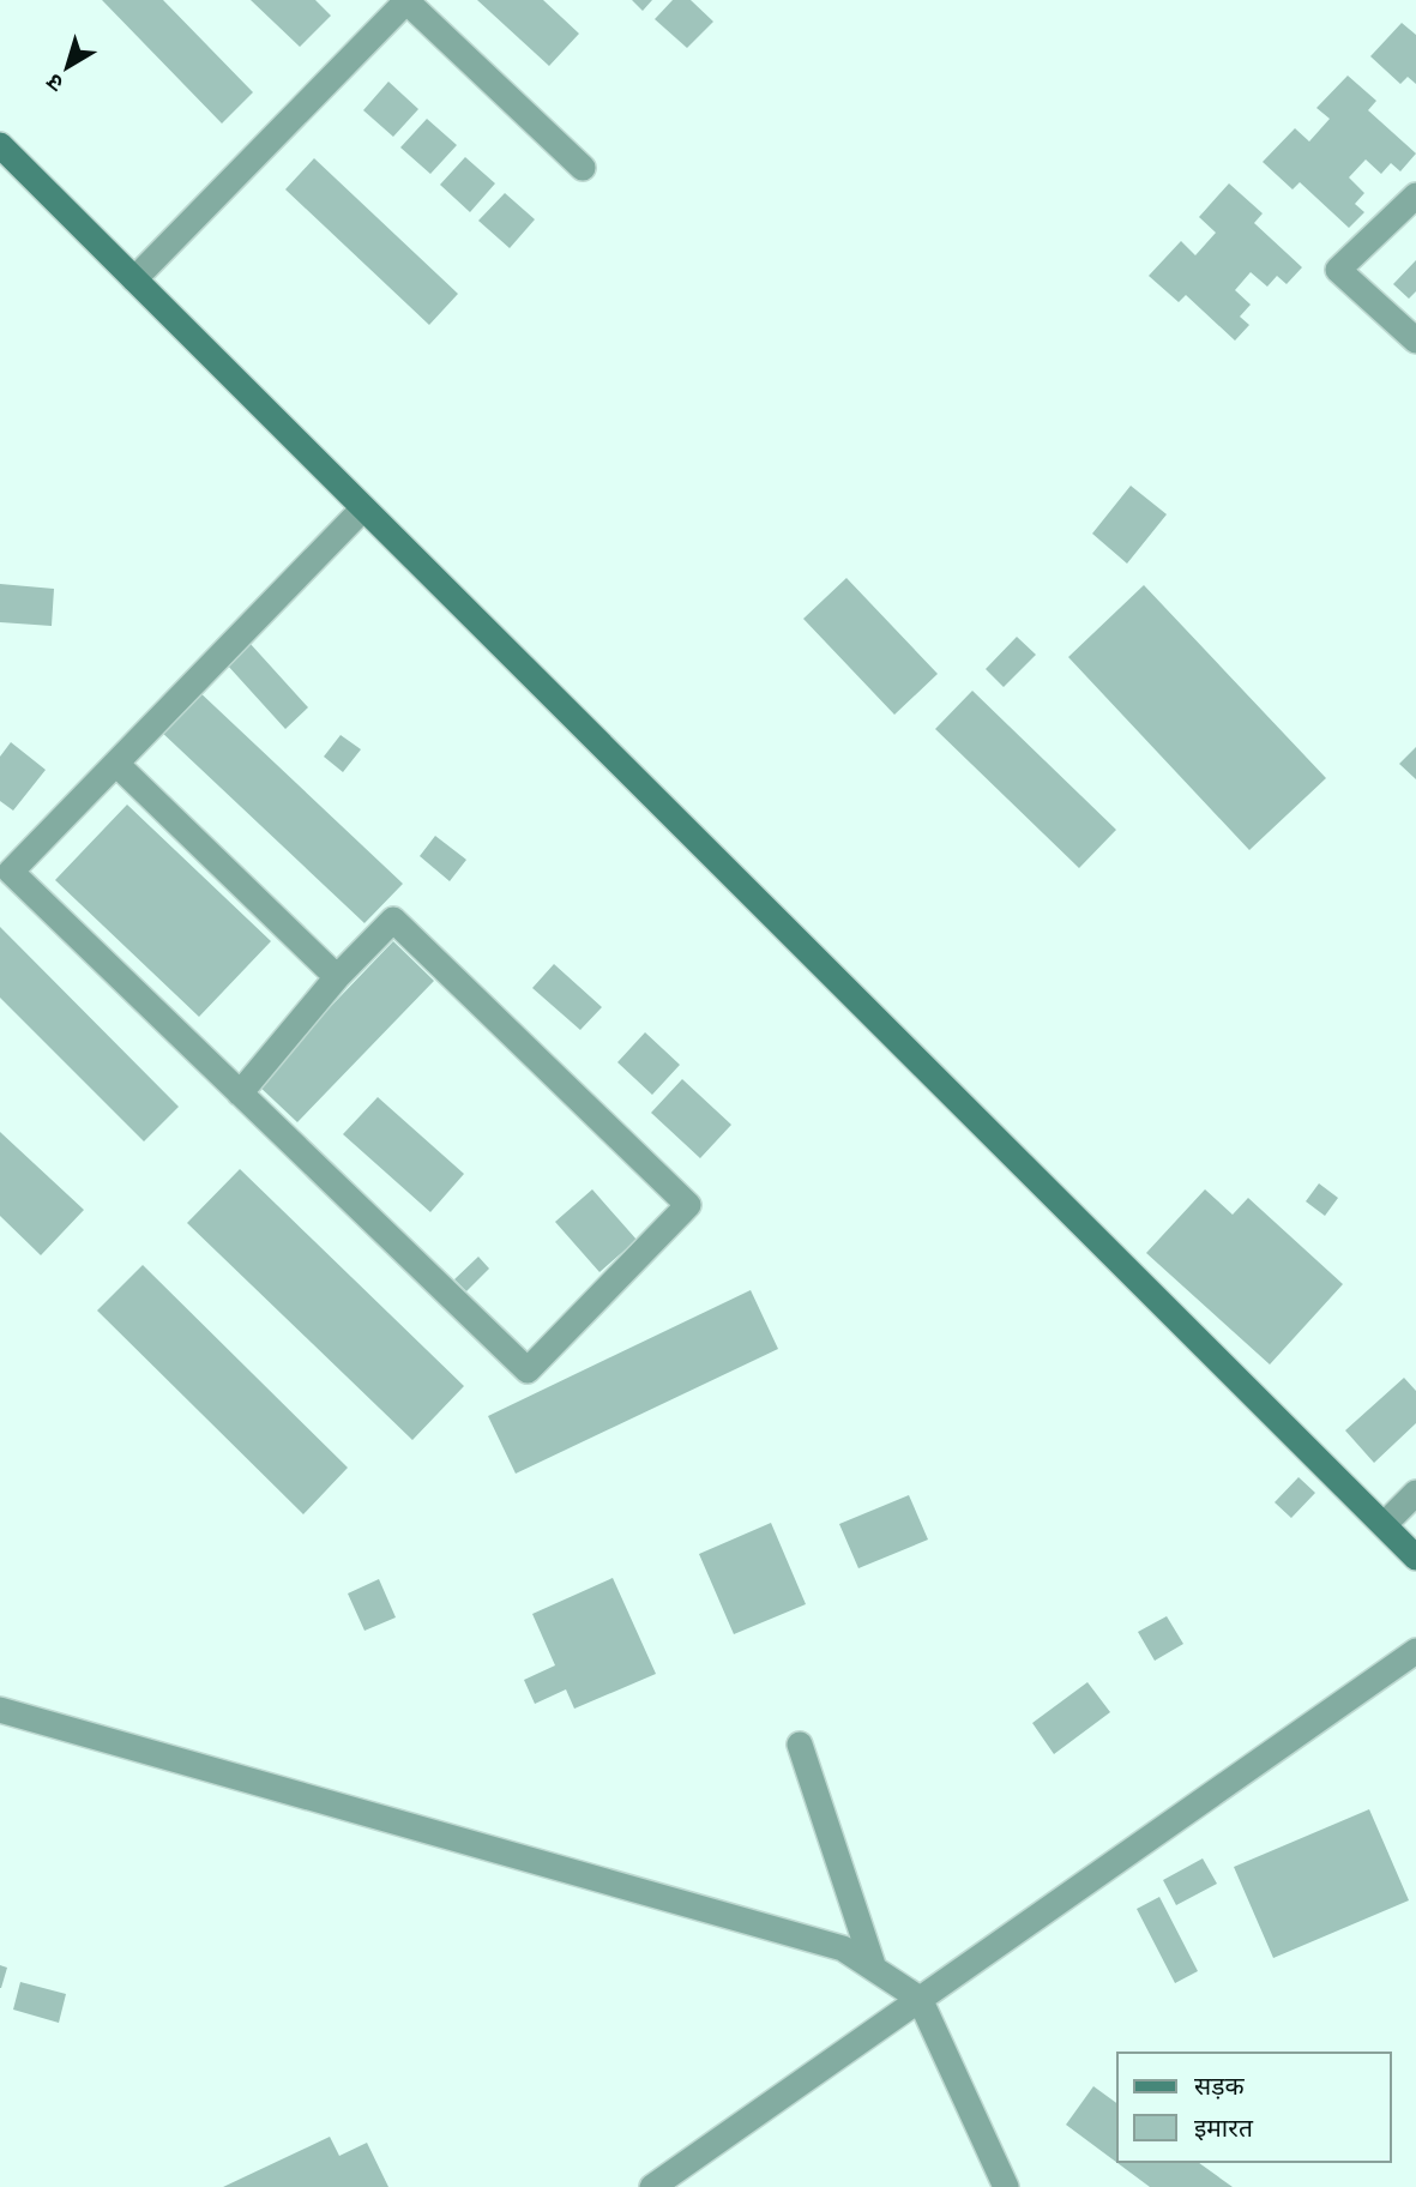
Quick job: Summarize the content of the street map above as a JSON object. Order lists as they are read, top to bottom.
{
  "legend": ["सड़क", "इमारत"],
  "north": "bottom left"
}
